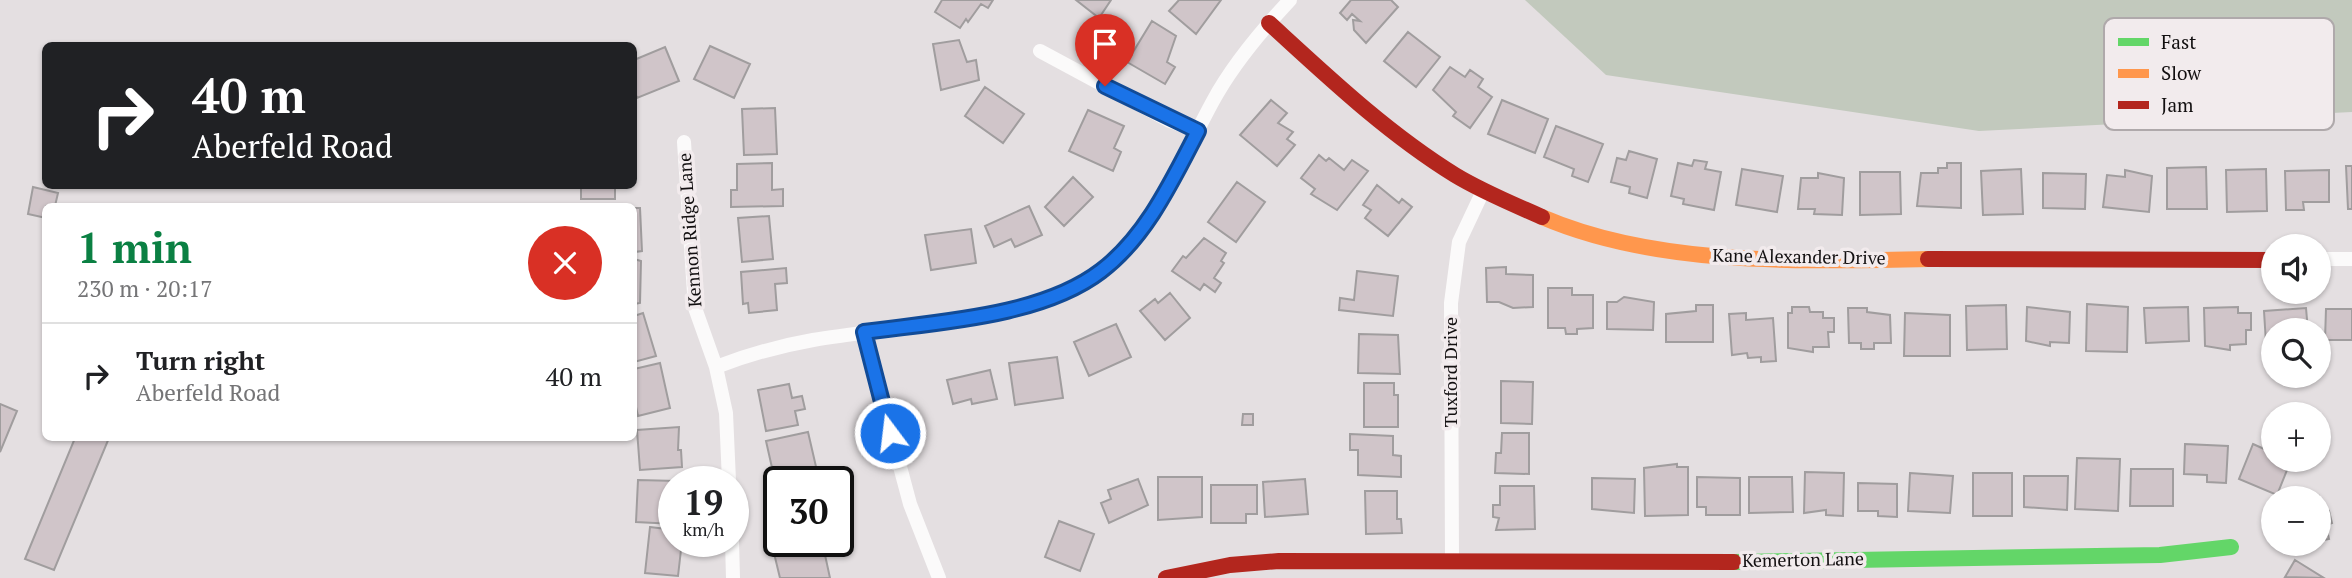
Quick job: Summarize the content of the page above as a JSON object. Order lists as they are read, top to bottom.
{
  "streets": {
    "street": [
      "Kennon Ridge Lane",
      "Kane Alexander Drive",
      "Tuxford Drive",
      "Kemerton Lane"
    ]
  },
  "crossings": [
    ["Kane Alexander Drive", "Tuxford Drive"],
    ["Tuxford Drive", "Kemerton Lane"]
  ],
  "legend": ["Fast", "Slow", "Jam"],
  "page": {
    "turn": ["40 m", "Aberfeld Road"],
    "heading": ["1 min", "230 m · 20:17"],
    "map_buttons": ["+", "−"],
    "list": [
      {
        "name": "Turn right",
        "note": "Aberfeld Road",
        "value": "40 m"
      }
    ],
    "speed": "19 km/h",
    "limit": "30"
  }
}
